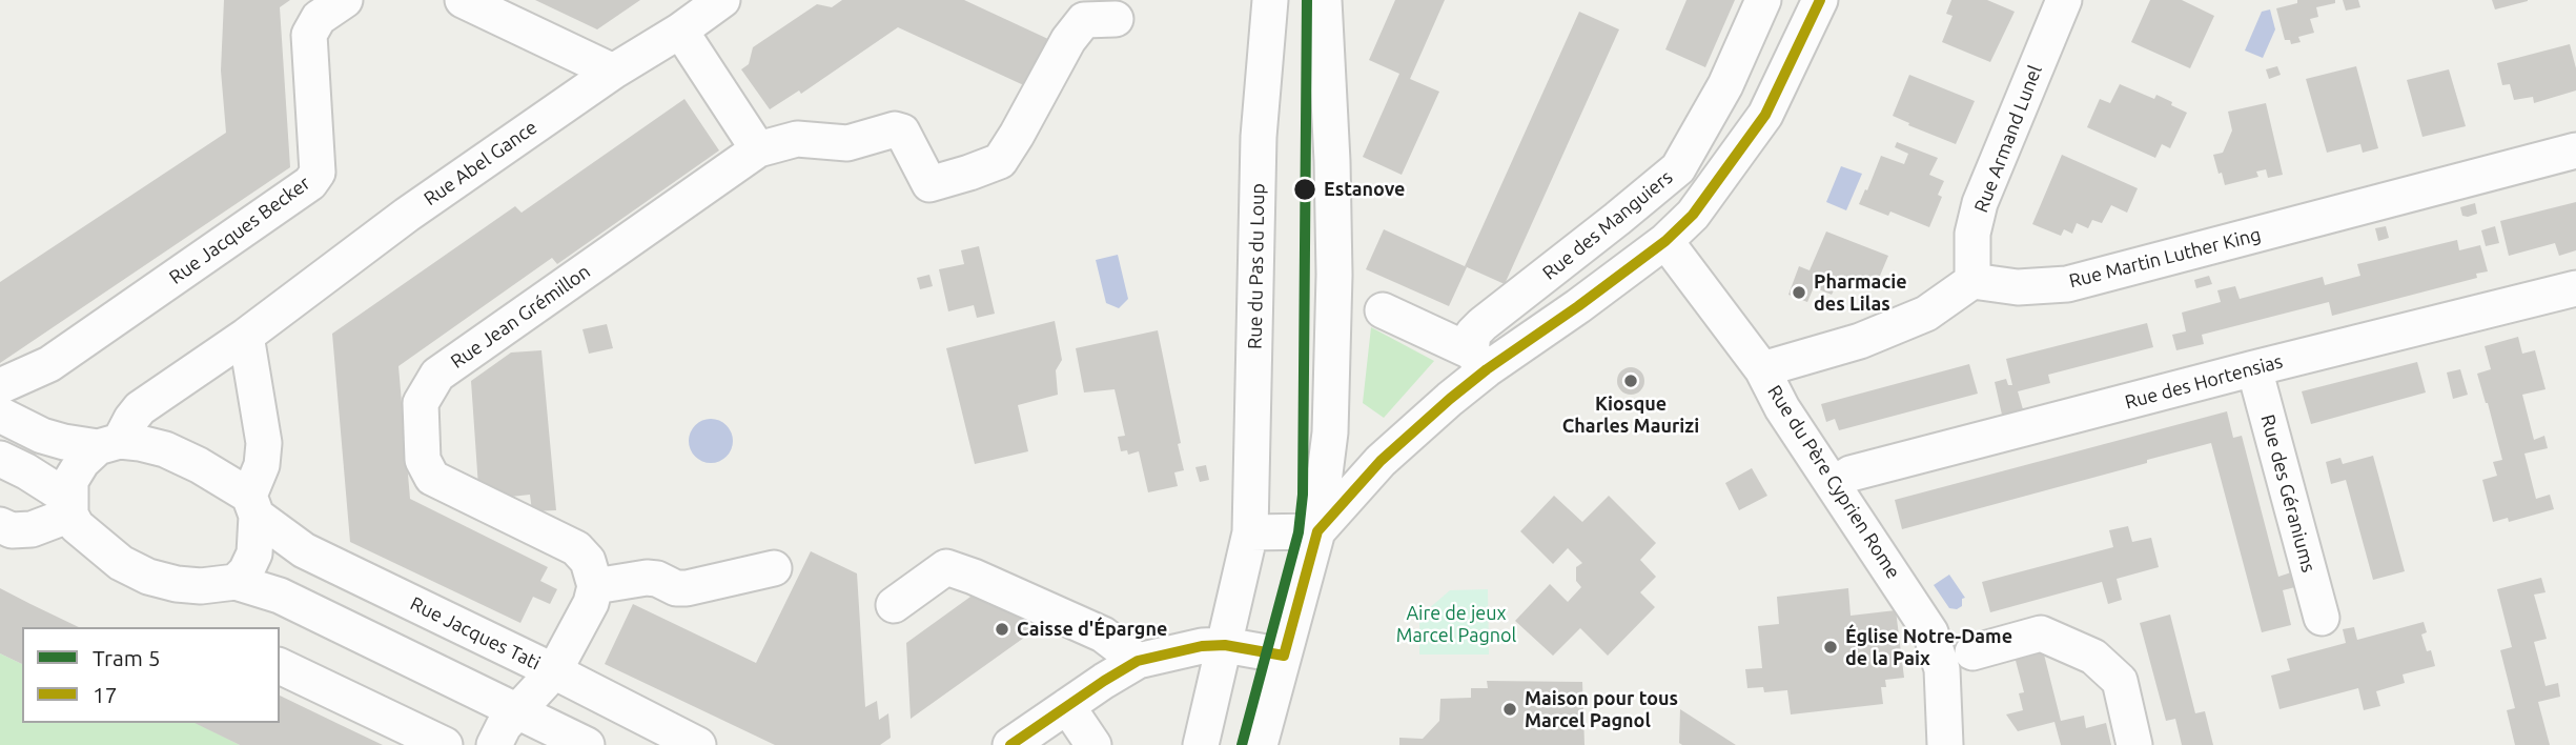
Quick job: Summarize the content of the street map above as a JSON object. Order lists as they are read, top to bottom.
{
  "streets": {
    "street": [
      "Rue Armand Lunel",
      "Rue Abel Gance",
      "Rue des Manguiers",
      "Rue Jacques Becker",
      "Rue Martin Luther King",
      "Rue du Pas du Loup",
      "Rue Jean Grémillon",
      "Rue des Hortensias",
      "Rue du Père Cyprien Rome",
      "Rue des Géraniums",
      "Rue Jacques Tati"
    ]
  },
  "crossings": [
    ["Rue Armand Lunel", "Rue Martin Luther King"],
    ["Rue Abel Gance", "Rue Jacques Tati"],
    ["Rue des Hortensias", "Rue du Père Cyprien Rome"],
    ["Rue des Hortensias", "Rue des Géraniums"]
  ],
  "parks": ["Aire de jeux Marcel Pagnol"],
  "places": [
    "Estanove",
    "Pharmacie des Lilas",
    "Kiosque Charles Maurizi",
    "Caisse d'Épargne",
    "Église Notre-Dame de la Paix",
    "Maison pour tous Marcel Pagnol"
  ],
  "lines": ["tram line 5", "transit line 17"],
  "legend": ["Tram 5", "17"]
}
